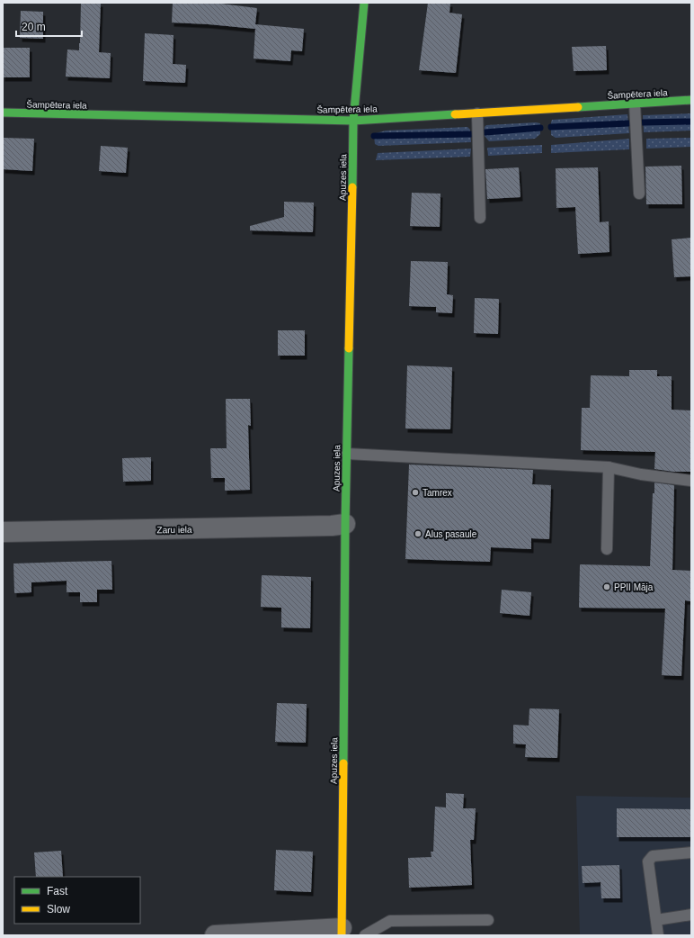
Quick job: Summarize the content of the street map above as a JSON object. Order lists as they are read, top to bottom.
{
  "streets": {
    "street": ["Šampētera iela", "Apuzes iela", "Zaru iela"]
  },
  "crossings": [
    ["Šampētera iela", "Apuzes iela"],
    ["Apuzes iela", "Zaru iela"]
  ],
  "places": ["Tamrex", "Alus pasaule", "PPII Māja"],
  "legend": ["Fast", "Slow"],
  "scale_bar": "20 m"
}
